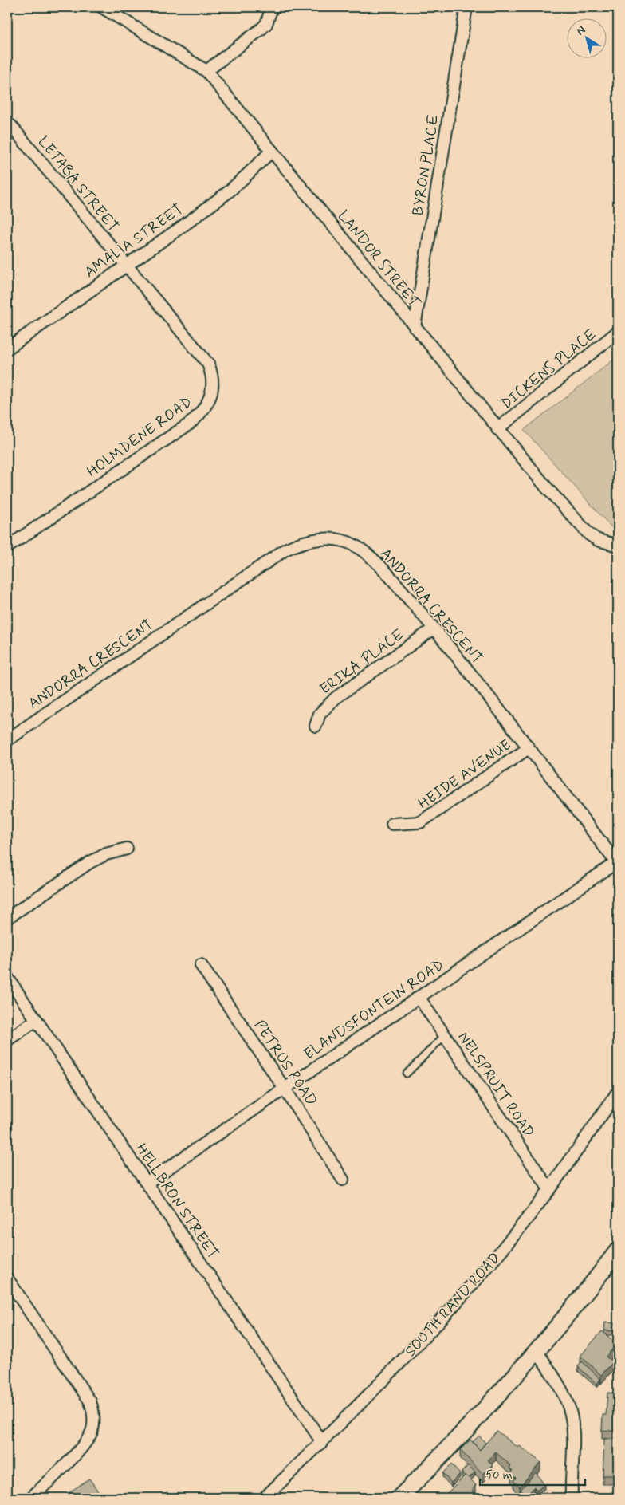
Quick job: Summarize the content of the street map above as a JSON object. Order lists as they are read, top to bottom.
{
  "streets": {
    "street": [
      "BYRON PLACE",
      "LETABA STREET",
      "AMALIA STREET",
      "LANDOR STREET",
      "DICKENS PLACE",
      "HOLMDENE ROAD",
      "ANDORRA CRESCENT",
      "ERIKA PLACE",
      "HEIDE AVENUE",
      "ELANDSFONTEIN ROAD",
      "PETRUS ROAD",
      "NELSPRUIT ROAD",
      "HELLBRON STREET",
      "SOUTH RAND ROAD"
    ]
  },
  "crossings": [
    ["BYRON PLACE", "LANDOR STREET"],
    ["LETABA STREET", "AMALIA STREET"],
    ["LETABA STREET", "HOLMDENE ROAD"],
    ["AMALIA STREET", "LANDOR STREET"],
    ["AMALIA STREET", "HOLMDENE ROAD"],
    ["LANDOR STREET", "DICKENS PLACE"],
    ["ANDORRA CRESCENT", "ERIKA PLACE"],
    ["ANDORRA CRESCENT", "HEIDE AVENUE"],
    ["ANDORRA CRESCENT", "ELANDSFONTEIN ROAD"],
    ["ELANDSFONTEIN ROAD", "PETRUS ROAD"],
    ["ELANDSFONTEIN ROAD", "NELSPRUIT ROAD"],
    ["ELANDSFONTEIN ROAD", "HELLBRON STREET"],
    ["NELSPRUIT ROAD", "SOUTH RAND ROAD"],
    ["HELLBRON STREET", "SOUTH RAND ROAD"]
  ],
  "scale_bar": "50 m",
  "north": "top left"
}
